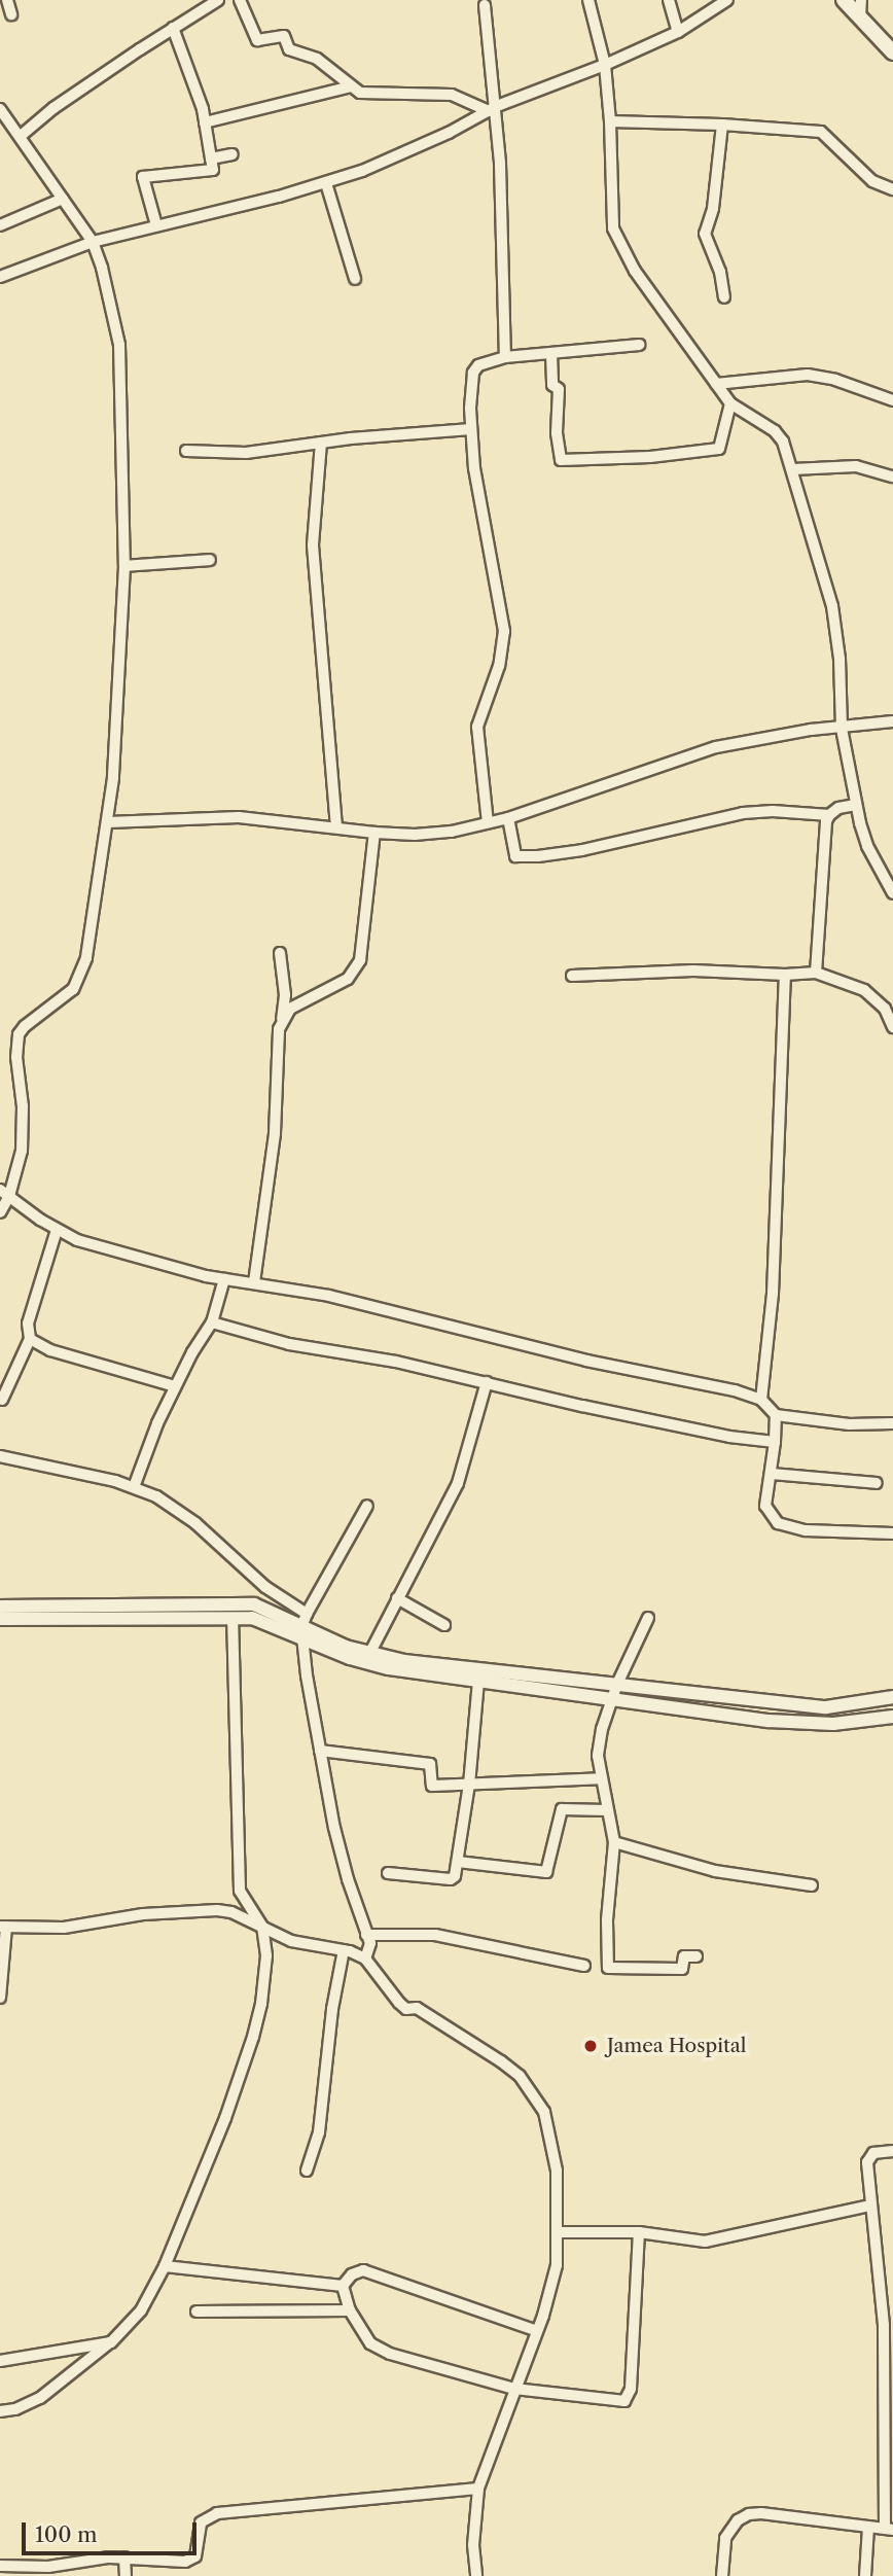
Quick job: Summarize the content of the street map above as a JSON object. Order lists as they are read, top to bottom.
{
  "places": ["Jamea Hospital"],
  "scale_bar": "100 m"
}
